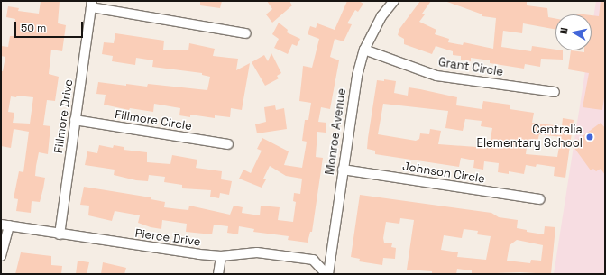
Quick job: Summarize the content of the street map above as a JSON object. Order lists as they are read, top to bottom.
{
  "streets": {
    "street": [
      "Grant Circle",
      "Fillmore Drive",
      "Fillmore Circle",
      "Monroe Avenue",
      "Johnson Circle",
      "Pierce Drive"
    ]
  },
  "crossings": [
    ["Grant Circle", "Monroe Avenue"],
    ["Fillmore Drive", "Fillmore Circle"],
    ["Fillmore Drive", "Pierce Drive"],
    ["Monroe Avenue", "Johnson Circle"],
    ["Monroe Avenue", "Pierce Drive"]
  ],
  "places": ["Centralia Elementary School"],
  "scale_bar": "50 m",
  "north": "left"
}
